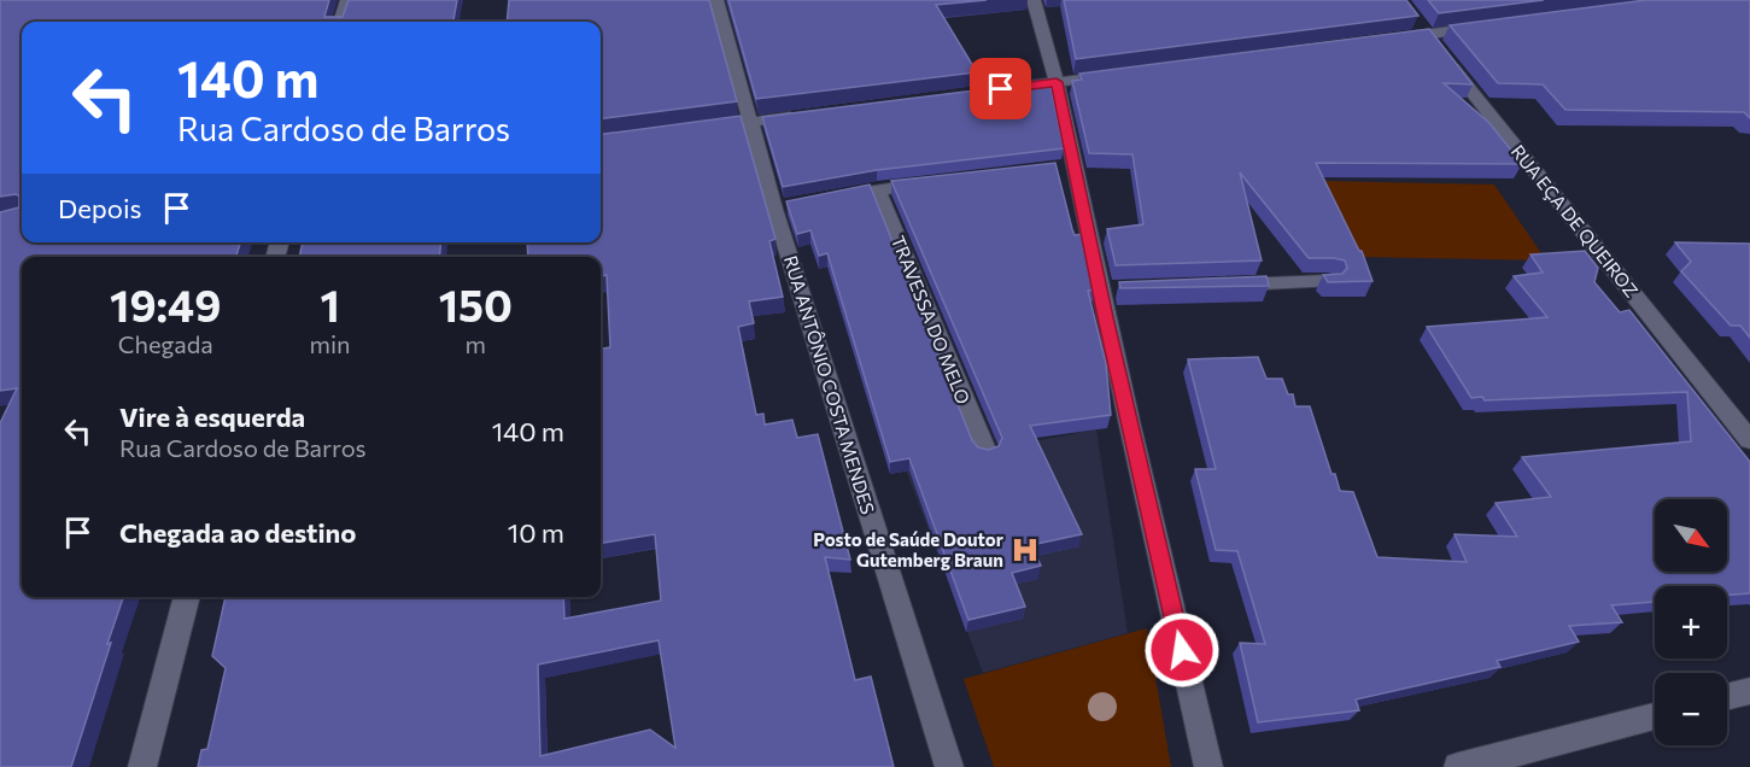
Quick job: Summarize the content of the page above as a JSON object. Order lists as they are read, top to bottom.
{
  "streets": {
    "street": ["RUA EÇA DE QUEIROZ", "TRAVESSA DO MELO", "RUA ANTÔNIO COSTA MENDES"]
  },
  "places": {
    "hospital": ["Posto de Saúde Doutor Gutemberg Braun"]
  },
  "north": "bottom right",
  "page": {
    "turn": ["140 m", "Rua Cardoso de Barros"],
    "then": "Depois",
    "eta": [
      "19:49",
      "Chegada",
      "1",
      "min",
      "150",
      "m"
    ],
    "list": [
      {
        "name": "Vire à esquerda",
        "note": "Rua Cardoso de Barros",
        "value": "140 m"
      },
      {
        "name": "Chegada ao destino",
        "value": "10 m"
      }
    ],
    "map_buttons": ["+", "−"]
  }
}
